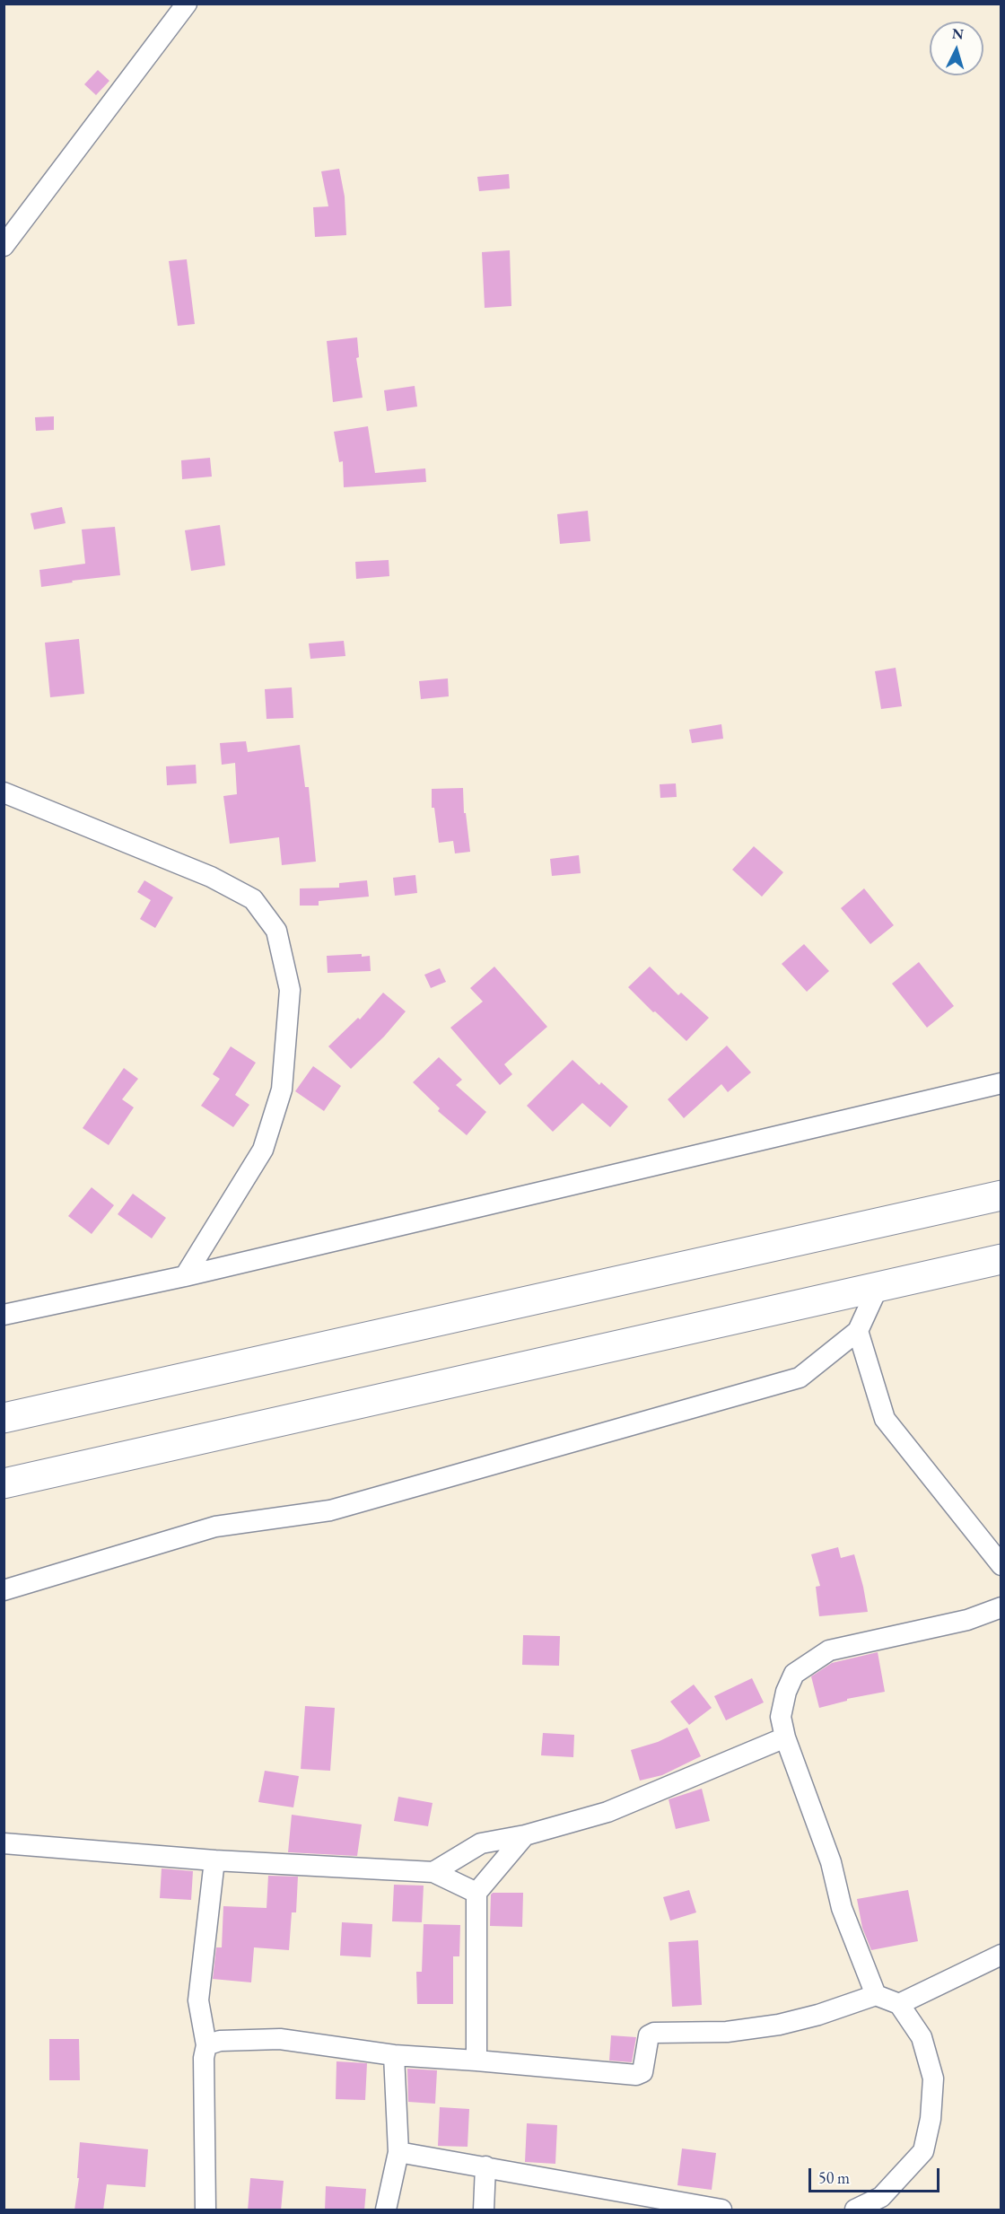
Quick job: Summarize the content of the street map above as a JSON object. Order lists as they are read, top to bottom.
{
  "scale_bar": "50 m",
  "north": "top"
}
